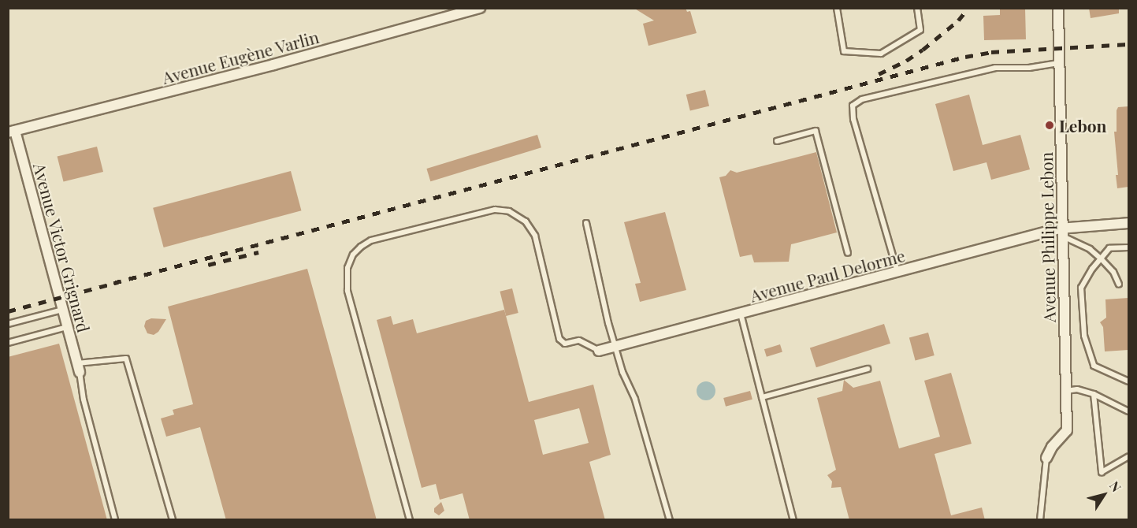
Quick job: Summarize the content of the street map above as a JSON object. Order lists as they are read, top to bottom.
{
  "streets": {
    "street": [
      "Avenue Eugène Varlin",
      "Avenue Philippe Lebon",
      "Avenue Victor Grignard",
      "Avenue Paul Delorme"
    ]
  },
  "crossings": [
    ["Avenue Eugène Varlin", "Avenue Victor Grignard"],
    ["Avenue Philippe Lebon", "Avenue Paul Delorme"]
  ],
  "places": ["Lebon"],
  "north": "top right"
}
